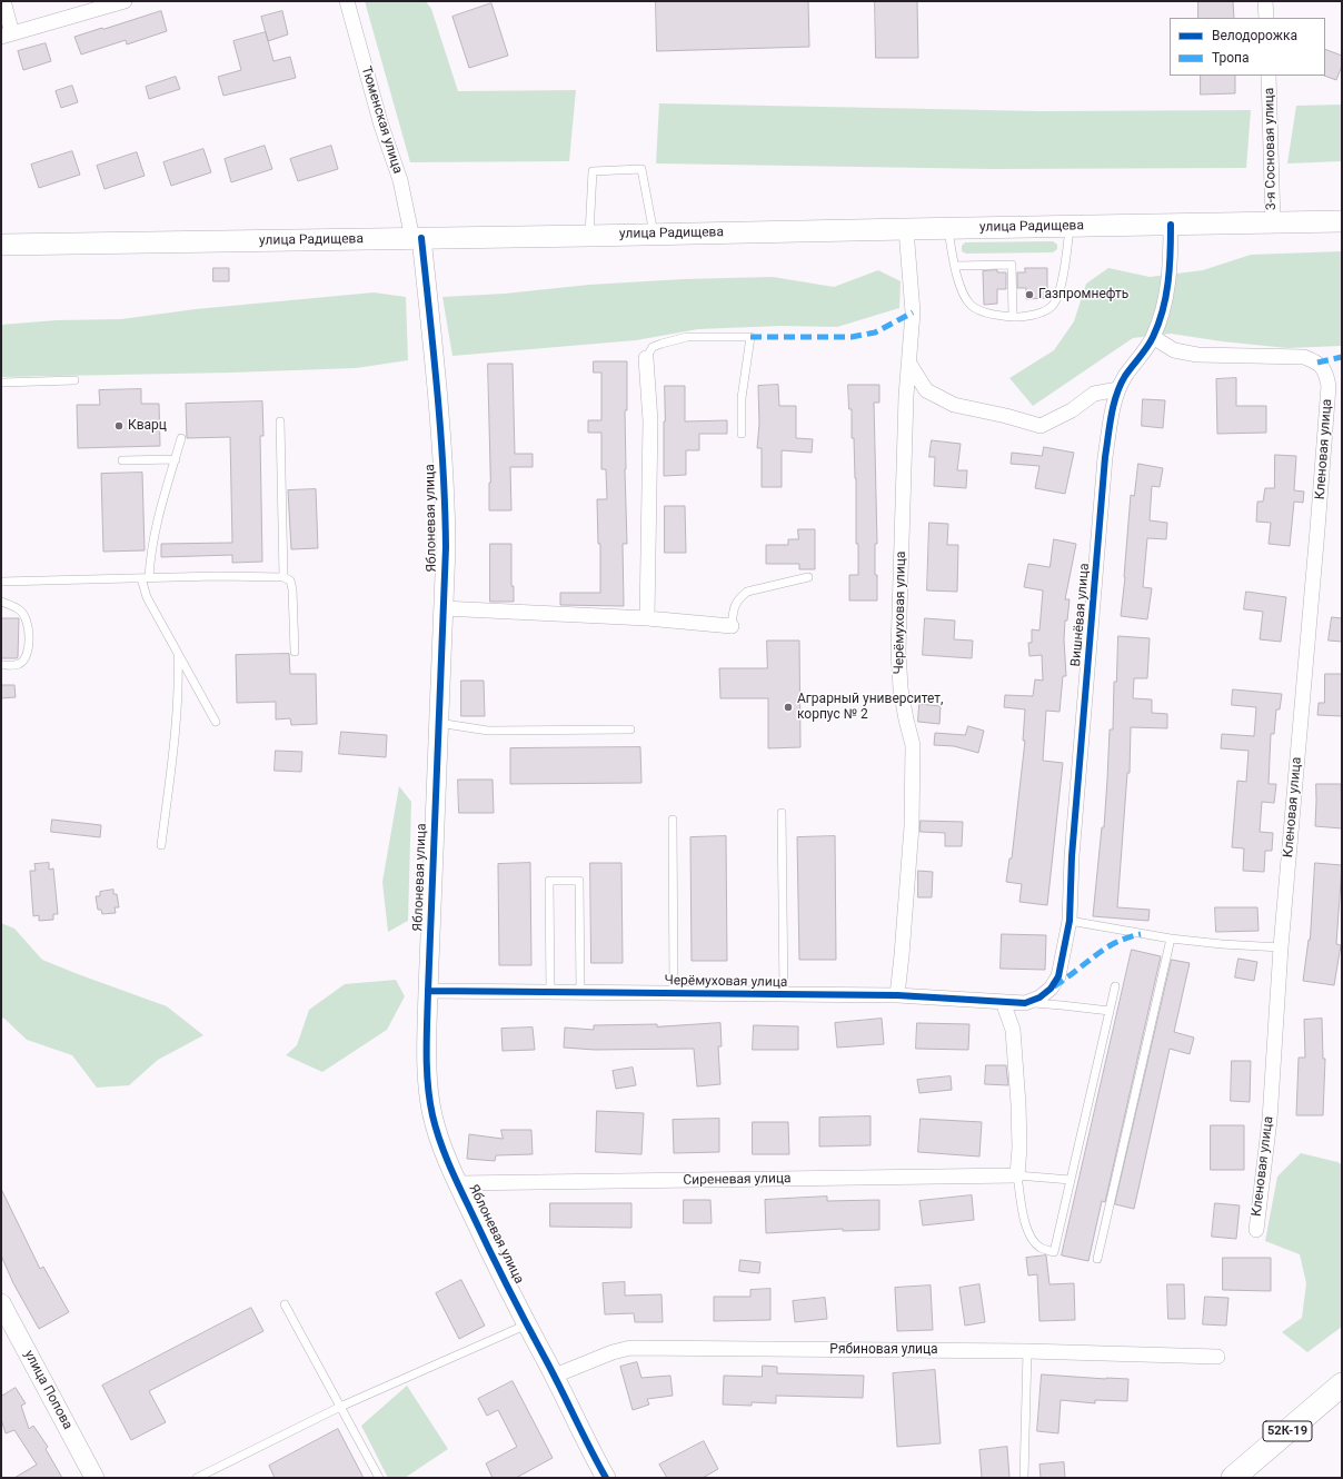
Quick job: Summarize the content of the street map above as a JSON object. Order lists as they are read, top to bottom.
{
  "streets": {
    "main road": ["улица Радищева", "52К-19"],
    "street": [
      "Тюменская улица",
      "3-я Сосновая улица",
      "Кленовая улица",
      "Яблоневая улица",
      "Черёмуховая улица",
      "Вишнёвая улица",
      "Сиреневая улица",
      "Рябиновая улица",
      "улица Попова"
    ]
  },
  "crossings": [
    ["Тюменская улица", "улица Радищева"],
    ["Тюменская улица", "Яблоневая улица"],
    ["3-я Сосновая улица", "улица Радищева"],
    ["улица Радищева", "Яблоневая улица"],
    ["улица Радищева", "Черёмуховая улица"],
    ["улица Радищева", "Вишнёвая улица"],
    ["Кленовая улица", "Вишнёвая улица"],
    ["Яблоневая улица", "Черёмуховая улица"],
    ["Яблоневая улица", "Сиреневая улица"],
    ["Яблоневая улица", "Рябиновая улица"],
    ["Черёмуховая улица", "Вишнёвая улица"]
  ],
  "places": ["Газпромнефть", "Кварц", "Аграрный университет, корпус № 2"],
  "legend": ["Велодорожка", "Тропа"]
}
